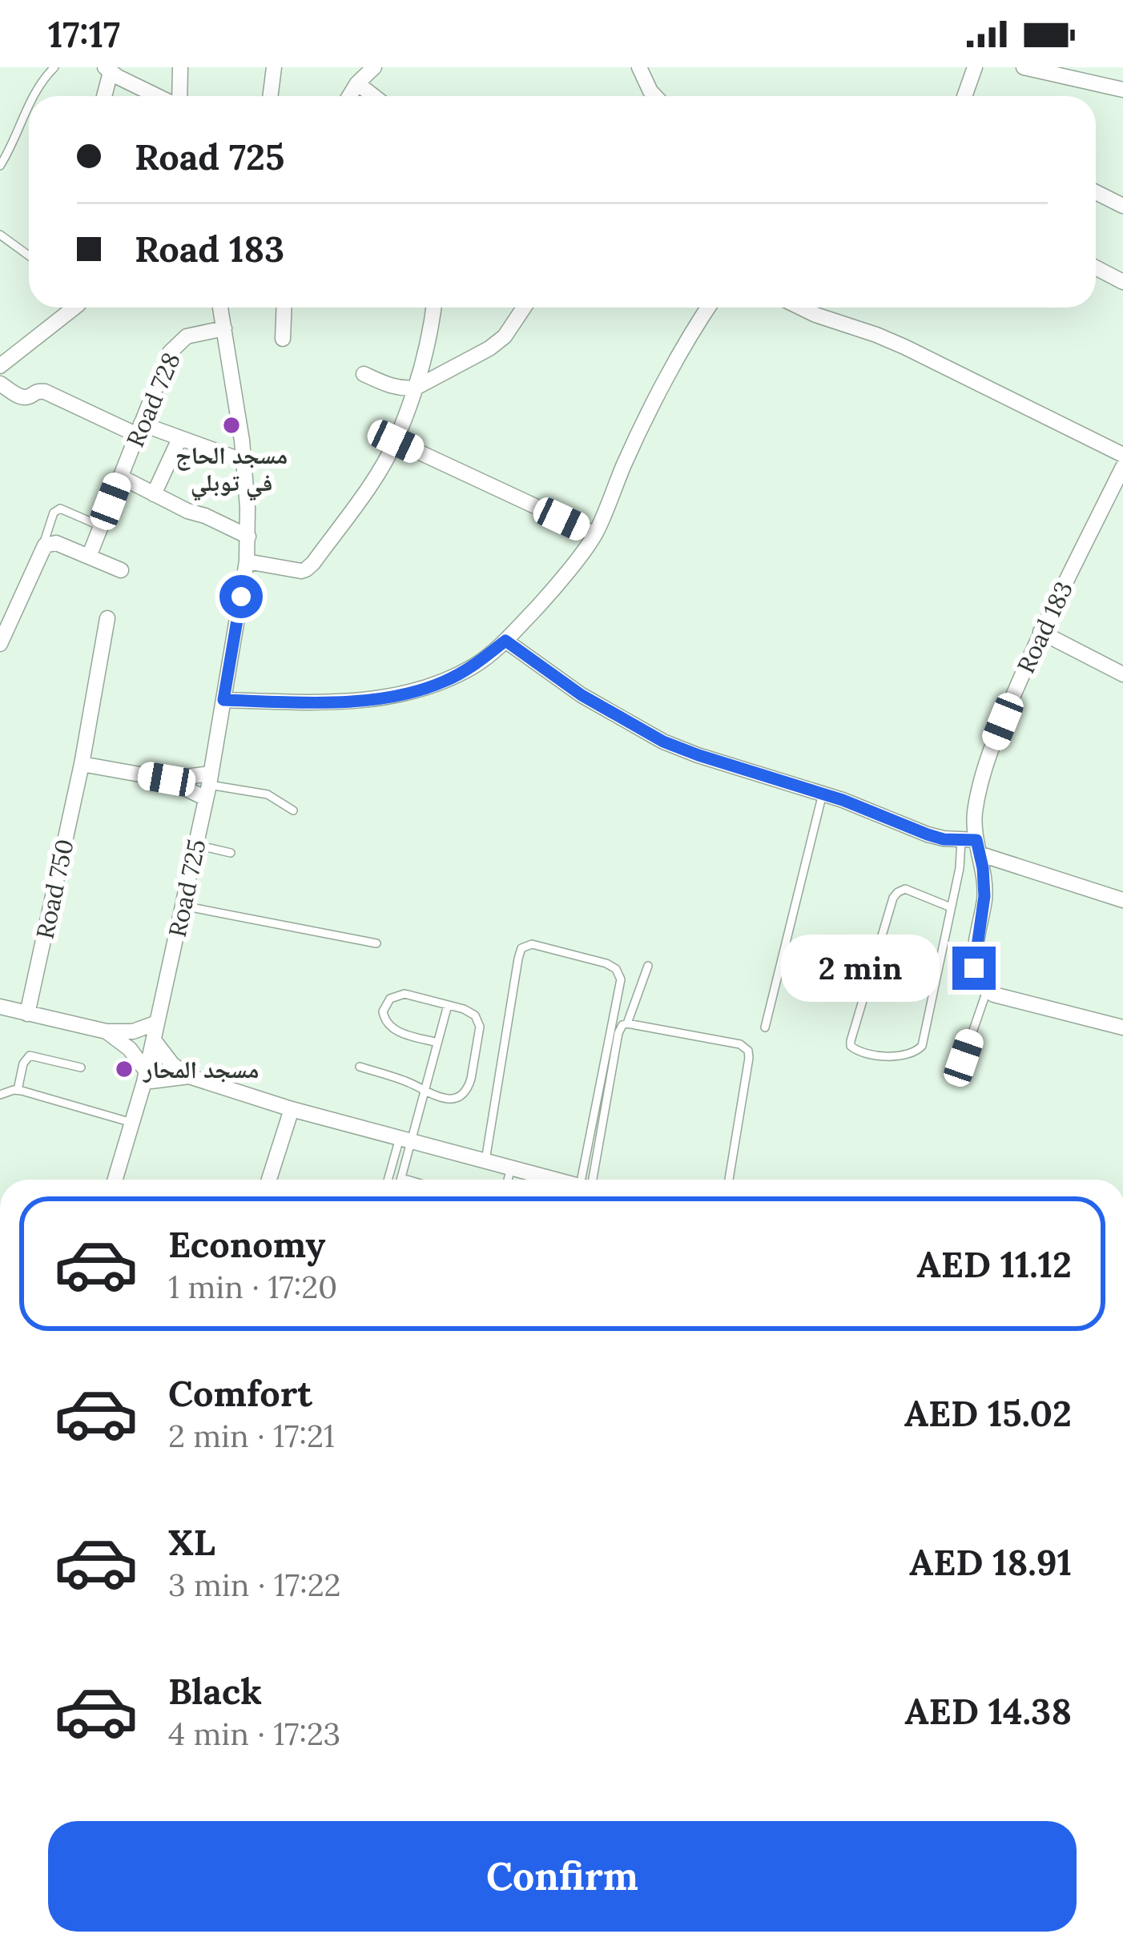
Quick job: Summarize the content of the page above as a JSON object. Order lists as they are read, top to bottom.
{
  "streets": {
    "street": [
      "Road 728",
      "Road 183",
      "Road 725",
      "Road 750"
    ]
  },
  "crossings": [
    ["Road 728", "Road 725"]
  ],
  "places": ["مسجد الحاج في توبلي", "مسجد المحار"],
  "page": {
    "status": "17:17",
    "banner": ["Road 725", "Road 183"],
    "bubble": "2 min",
    "list": [
      {
        "name": "Economy",
        "note": "1 min · 17:20",
        "value": "AED 11.12"
      },
      {
        "name": "Comfort",
        "note": "2 min · 17:21",
        "value": "AED 15.02"
      },
      {
        "name": "XL",
        "note": "3 min · 17:22",
        "value": "AED 18.91"
      },
      {
        "name": "Black",
        "note": "4 min · 17:23",
        "value": "AED 14.38"
      }
    ],
    "buttons": "Confirm"
  }
}
